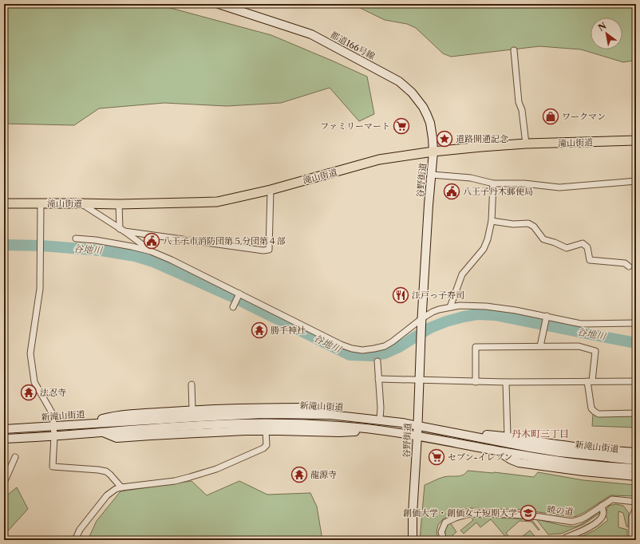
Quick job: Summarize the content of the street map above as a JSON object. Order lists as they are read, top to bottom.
{
  "streets": {
    "highway": ["滝山街道"],
    "main road": ["都道166号線", "谷野街道", "新滝山街道"],
    "street": ["暁の道"]
  },
  "crossings": [
    ["都道166号線", "滝山街道"],
    ["都道166号線", "谷野街道"],
    ["滝山街道", "谷野街道"],
    ["谷野街道", "新滝山街道"]
  ],
  "districts": ["丹木町三丁目"],
  "water": ["谷地川"],
  "places": {
    "shop": ["ワークマン"],
    "supermarket": ["ファミリーマート", "セブン-イレブン"],
    "place": ["道路開通記念"],
    "public building": ["八王子丹木郵便局", "八王子市消防団第５分団第４部"],
    "restaurant": ["江戸っ子寿司"],
    "temple": ["勝手神社", "法忍寺", "龍源寺"],
    "school or university": ["創価大学・創価女子短期大学"]
  },
  "north": "top left"
}
